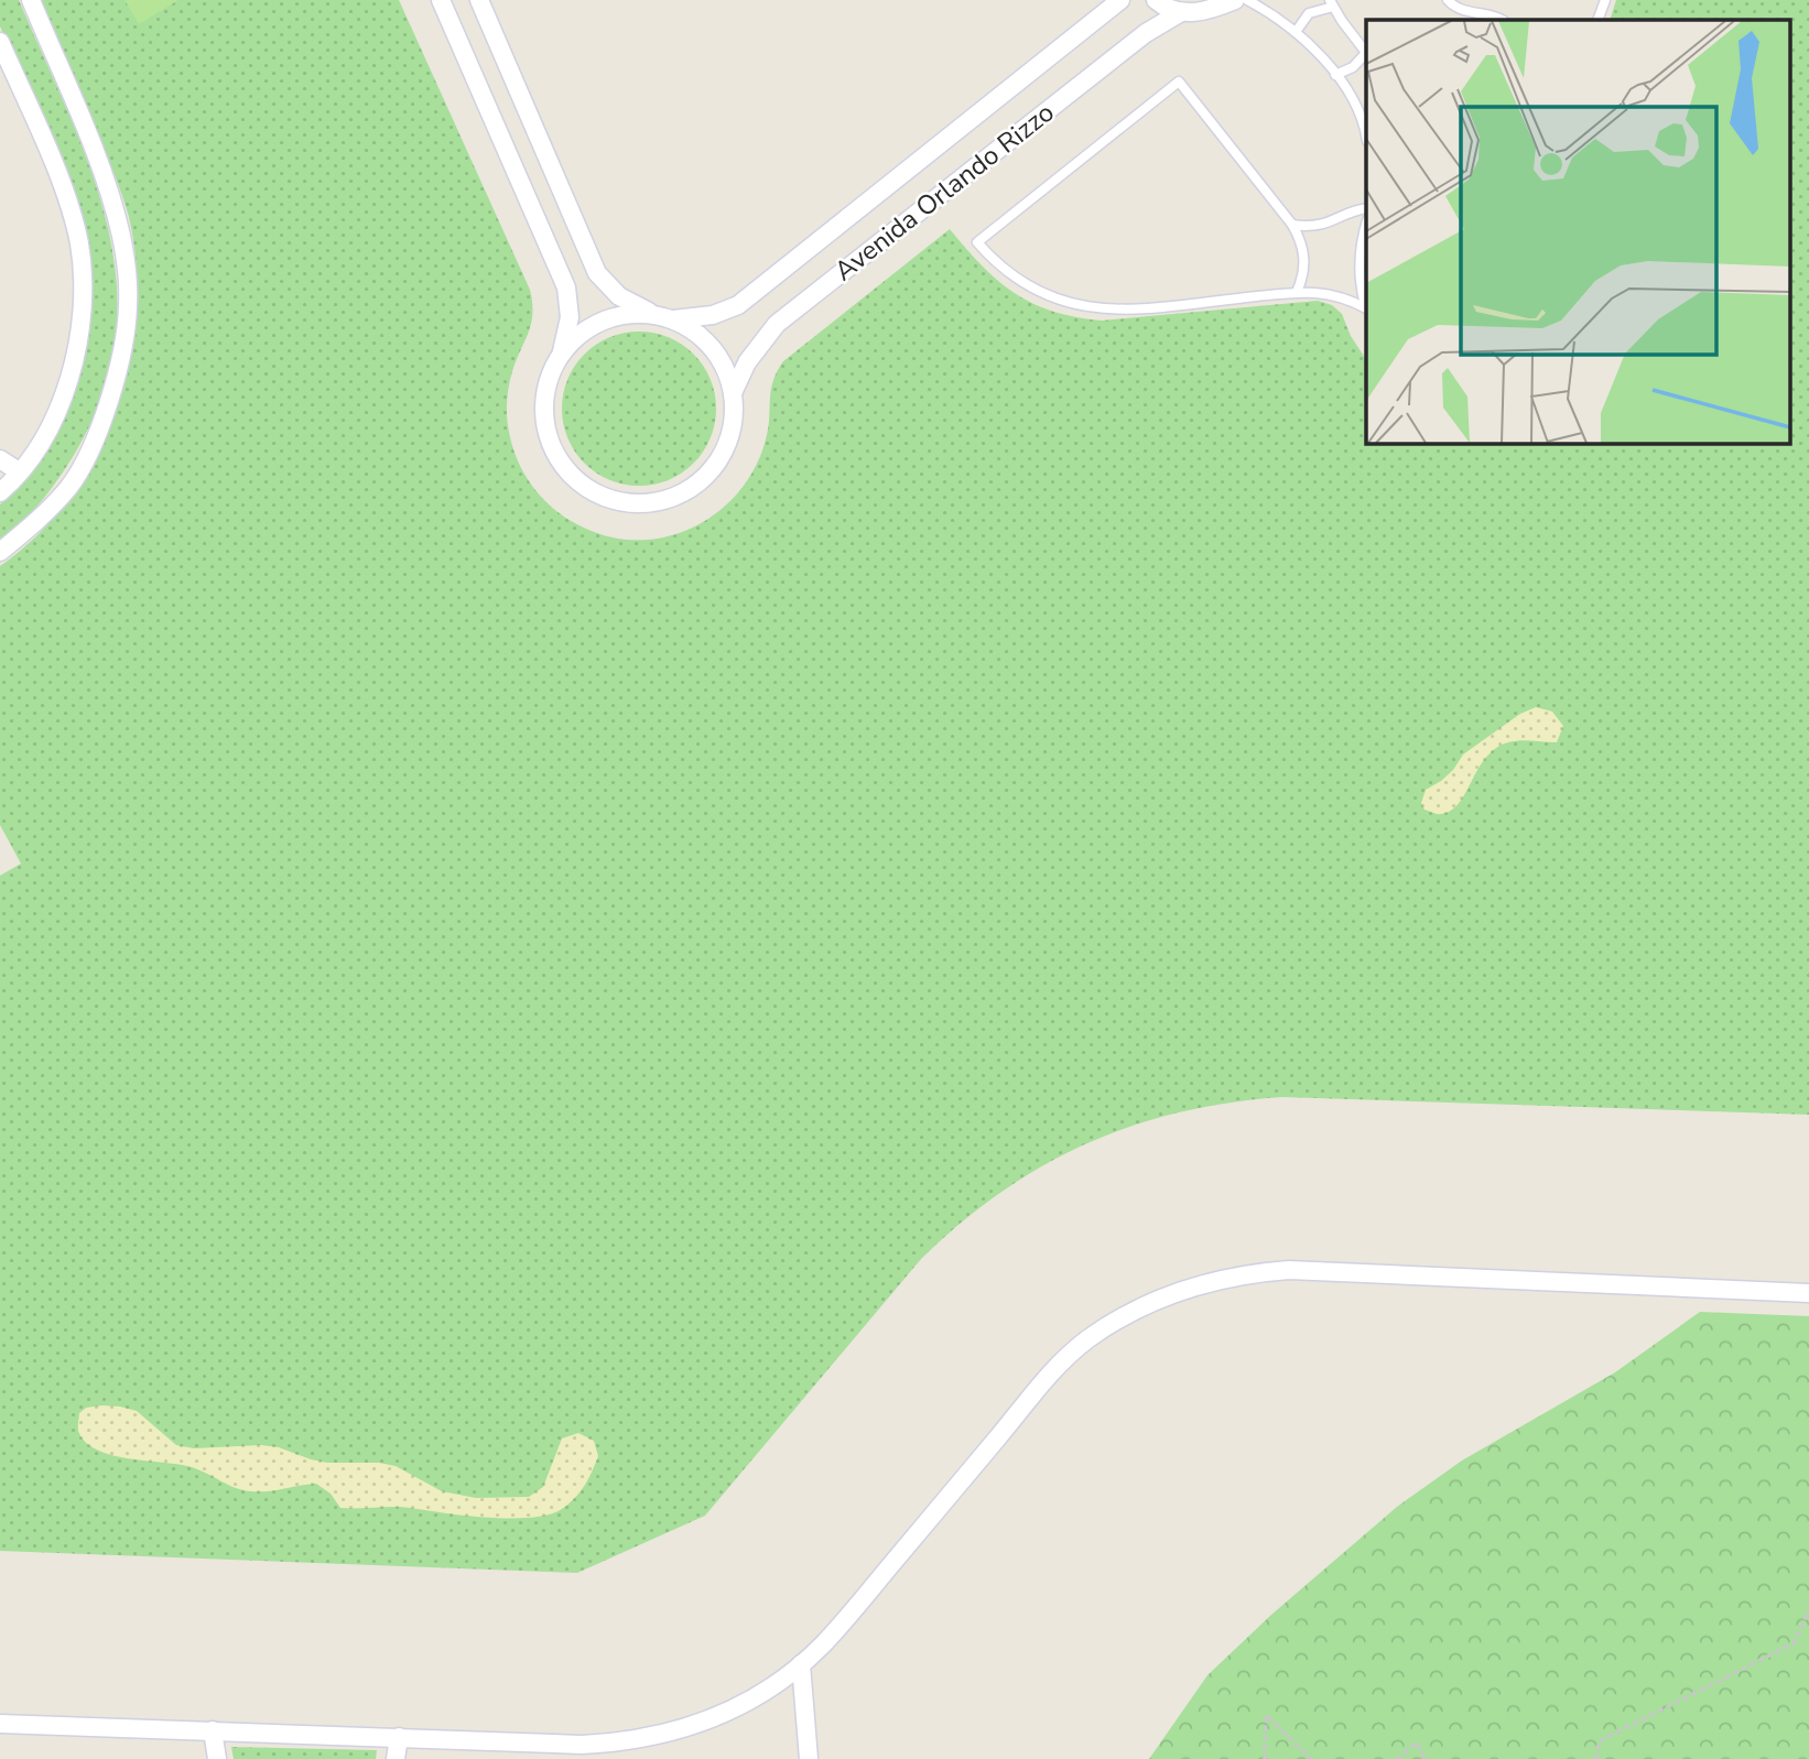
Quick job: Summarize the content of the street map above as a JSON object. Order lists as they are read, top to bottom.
{
  "streets": {
    "street": ["Avenida Orlando Rizzo"]
  }
}
